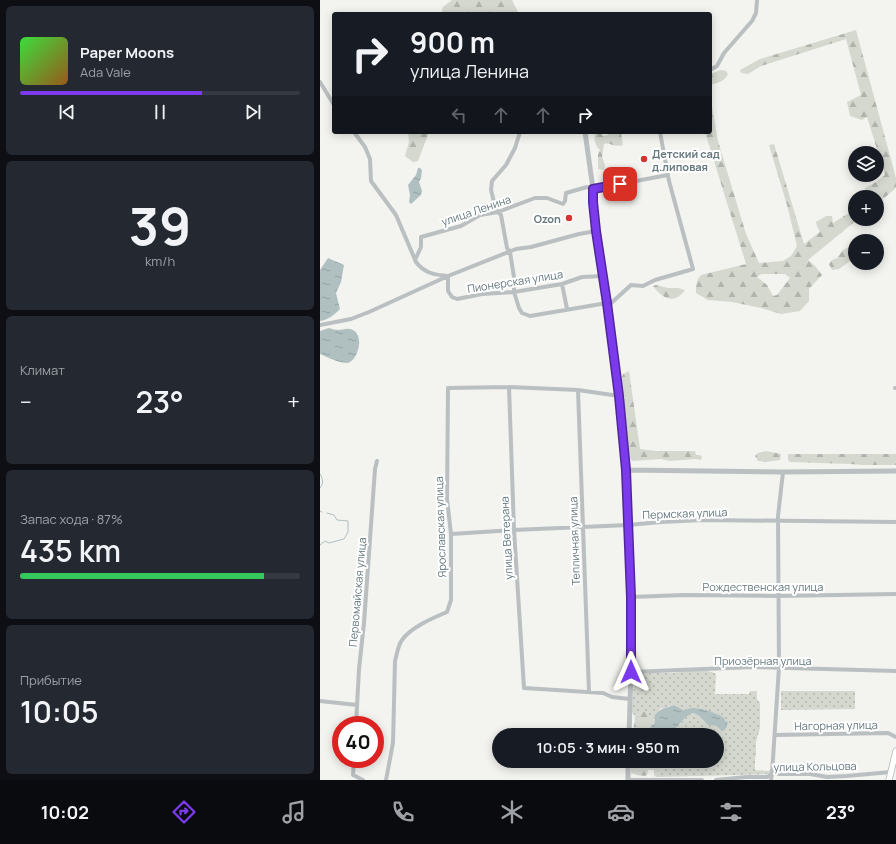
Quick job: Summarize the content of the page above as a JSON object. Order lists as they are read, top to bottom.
{
  "streets": {
    "street": [
      "улица Ленина",
      "Пионерская улица",
      "Пермская улица",
      "Ярославская улица",
      "улица Ветерана",
      "Тепличная улица",
      "Рождественская улица",
      "Первомайская улица",
      "Приозёрная улица",
      "Нагорная улица",
      "улица Кольцова"
    ]
  },
  "crossings": [
    ["Пермская улица", "Ярославская улица"],
    ["Пермская улица", "улица Ветерана"],
    ["Пермская улица", "Тепличная улица"],
    ["Ярославская улица", "улица Ветерана"],
    ["улица Ветерана", "Тепличная улица"]
  ],
  "places": ["Детский сад д.липовая", "Ozon"],
  "page": {
    "turn": ["900 m", "улица Ленина"],
    "song": ["Paper Moons", "Ada Vale"],
    "map_buttons": ["+", "−"],
    "tile": [
      ["39", "km/h"],
      "Климат",
      ["Запас хода · 87%", "435 km"],
      ["Прибытие", "10:05"]
    ],
    "heat": ["−", "23°", "+"],
    "limit": "40",
    "trip": "10:05 · 3 мин · 950 m",
    "tabs": ["10:02", "23°"]
  }
}
